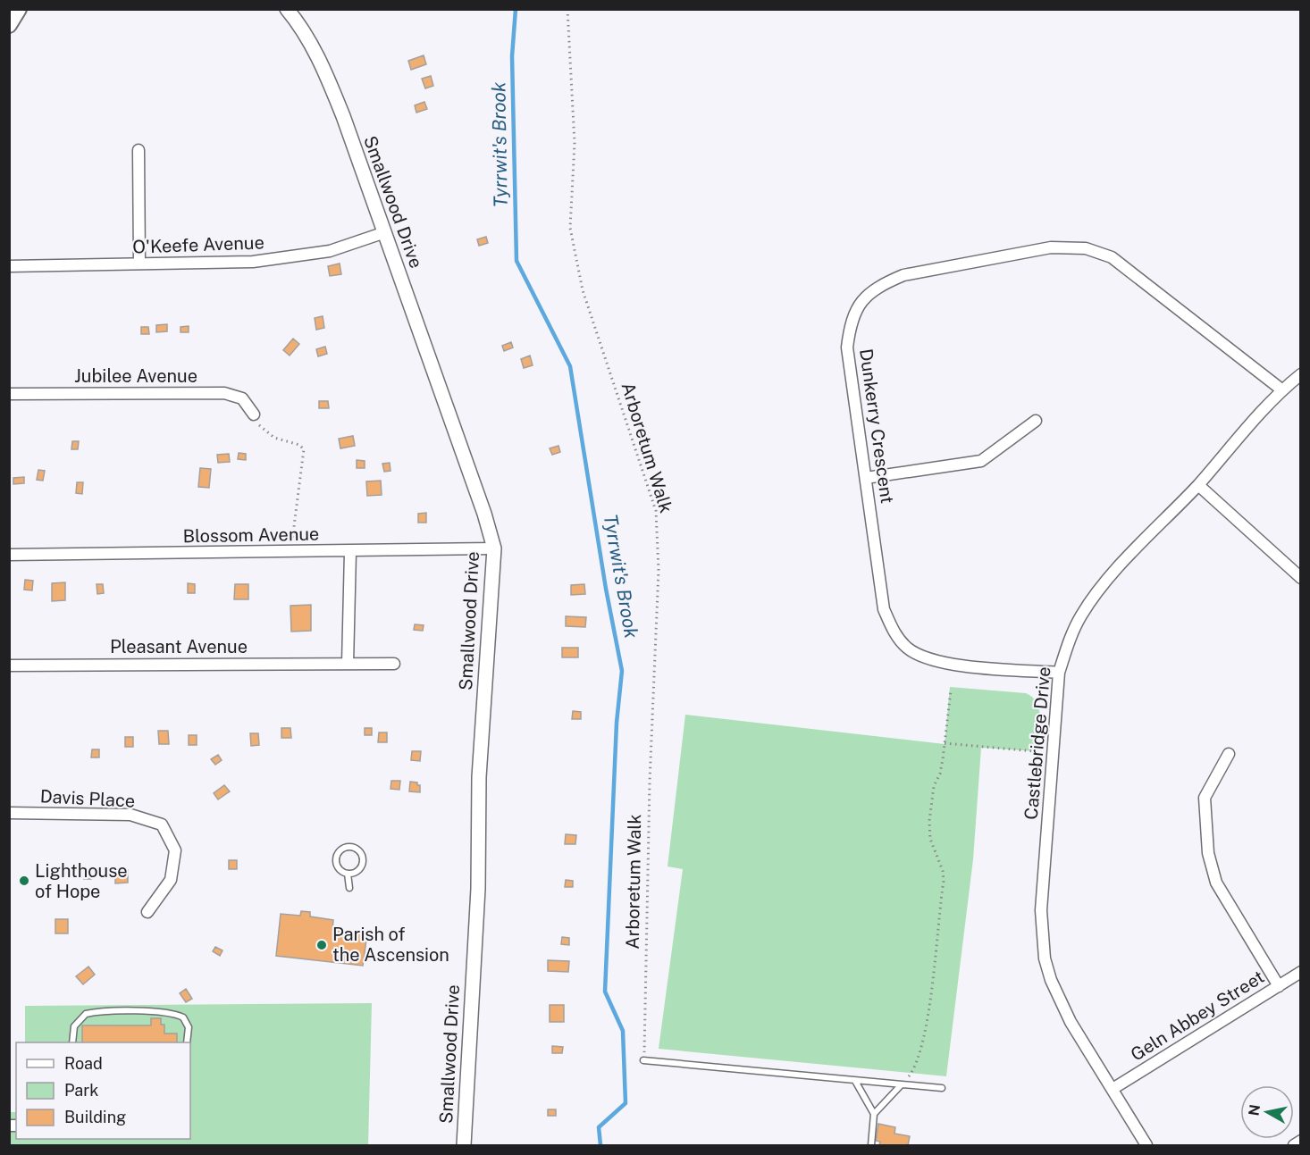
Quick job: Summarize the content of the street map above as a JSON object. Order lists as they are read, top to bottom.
{
  "streets": {
    "street": [
      "Smallwood Drive",
      "O'Keefe Avenue",
      "Jubilee Avenue",
      "Dunkerry Crescent",
      "Blossom Avenue",
      "Pleasant Avenue",
      "Castlebridge Drive",
      "Davis Place",
      "Geln Abbey Street"
    ],
    "path": ["Arboretum Walk"]
  },
  "crossings": [
    ["Smallwood Drive", "O'Keefe Avenue"],
    ["Smallwood Drive", "Blossom Avenue"],
    ["Dunkerry Crescent", "Castlebridge Drive"],
    ["Castlebridge Drive", "Geln Abbey Street"]
  ],
  "water": ["Tyrrwit's Brook"],
  "places": ["Lighthouse of Hope", "Parish of the Ascension"],
  "legend": ["Road", "Park", "Building"],
  "north": "left"
}
